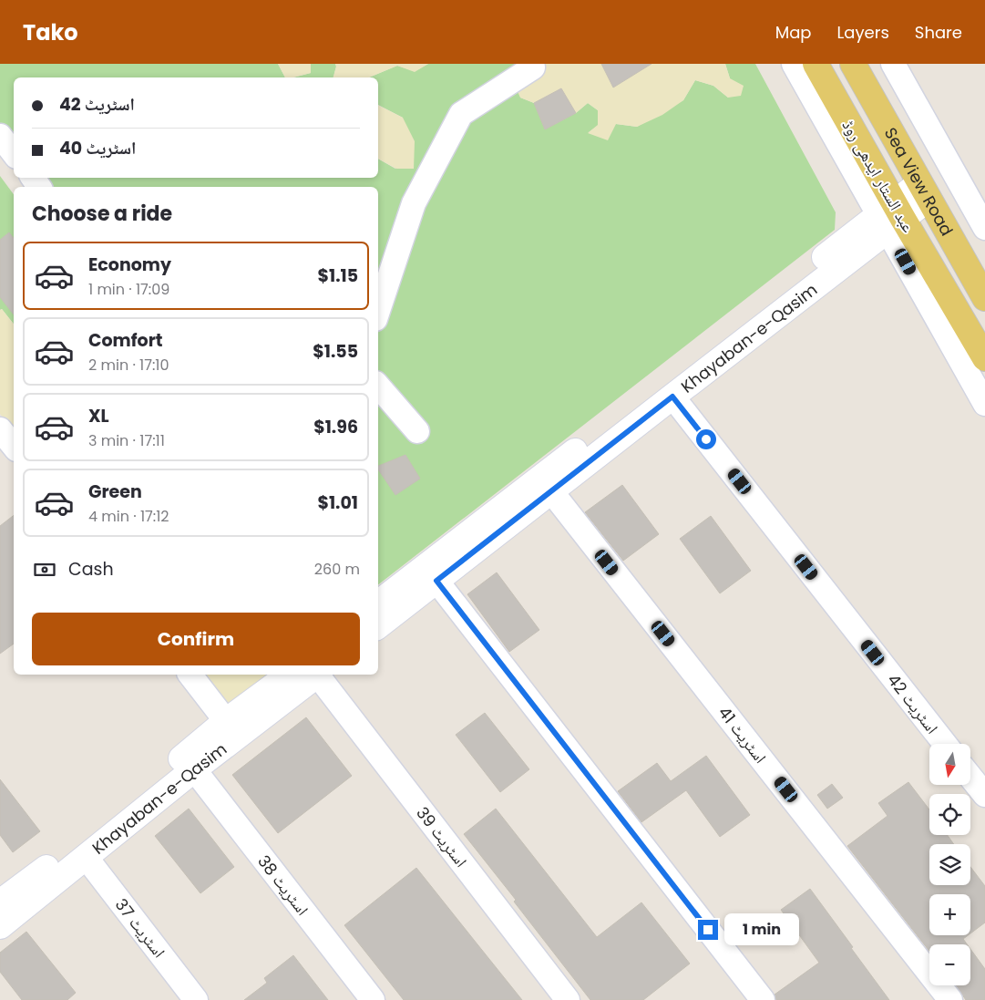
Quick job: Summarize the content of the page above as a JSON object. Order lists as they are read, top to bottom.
{
  "streets": {
    "main road": ["عبد الستار ایدھی روڈ", "Sea View Road"],
    "street": [
      "Khayaban-e-Qasim",
      "اسٹریٹ 42",
      "اسٹریٹ 41",
      "اسٹریٹ 39",
      "اسٹریٹ 38",
      "اسٹریٹ 37"
    ]
  },
  "crossings": [
    ["عبد الستار ایدھی روڈ", "Khayaban-e-Qasim"],
    ["Sea View Road", "Khayaban-e-Qasim"],
    ["Khayaban-e-Qasim", "اسٹریٹ 42"],
    ["Khayaban-e-Qasim", "اسٹریٹ 41"],
    ["Khayaban-e-Qasim", "اسٹریٹ 38"],
    ["Khayaban-e-Qasim", "اسٹریٹ 37"]
  ],
  "north": "bottom",
  "page": {
    "header": "Tako",
    "nav": ["Map", "Layers", "Share"],
    "banner": ["اسٹریٹ 42", "اسٹریٹ 40"],
    "heading": "Choose a ride",
    "list": [
      {
        "name": "Economy",
        "note": "1 min · 17:09",
        "value": "$1.15"
      },
      {
        "name": "Comfort",
        "note": "2 min · 17:10",
        "value": "$1.55"
      },
      {
        "name": "XL",
        "note": "3 min · 17:11",
        "value": "$1.96"
      },
      {
        "name": "Green",
        "note": "4 min · 17:12",
        "value": "$1.01"
      }
    ],
    "pay": ["Cash", "260 m"],
    "buttons": "Confirm",
    "map_buttons": ["+", "−"],
    "bubble": "1 min"
  }
}
